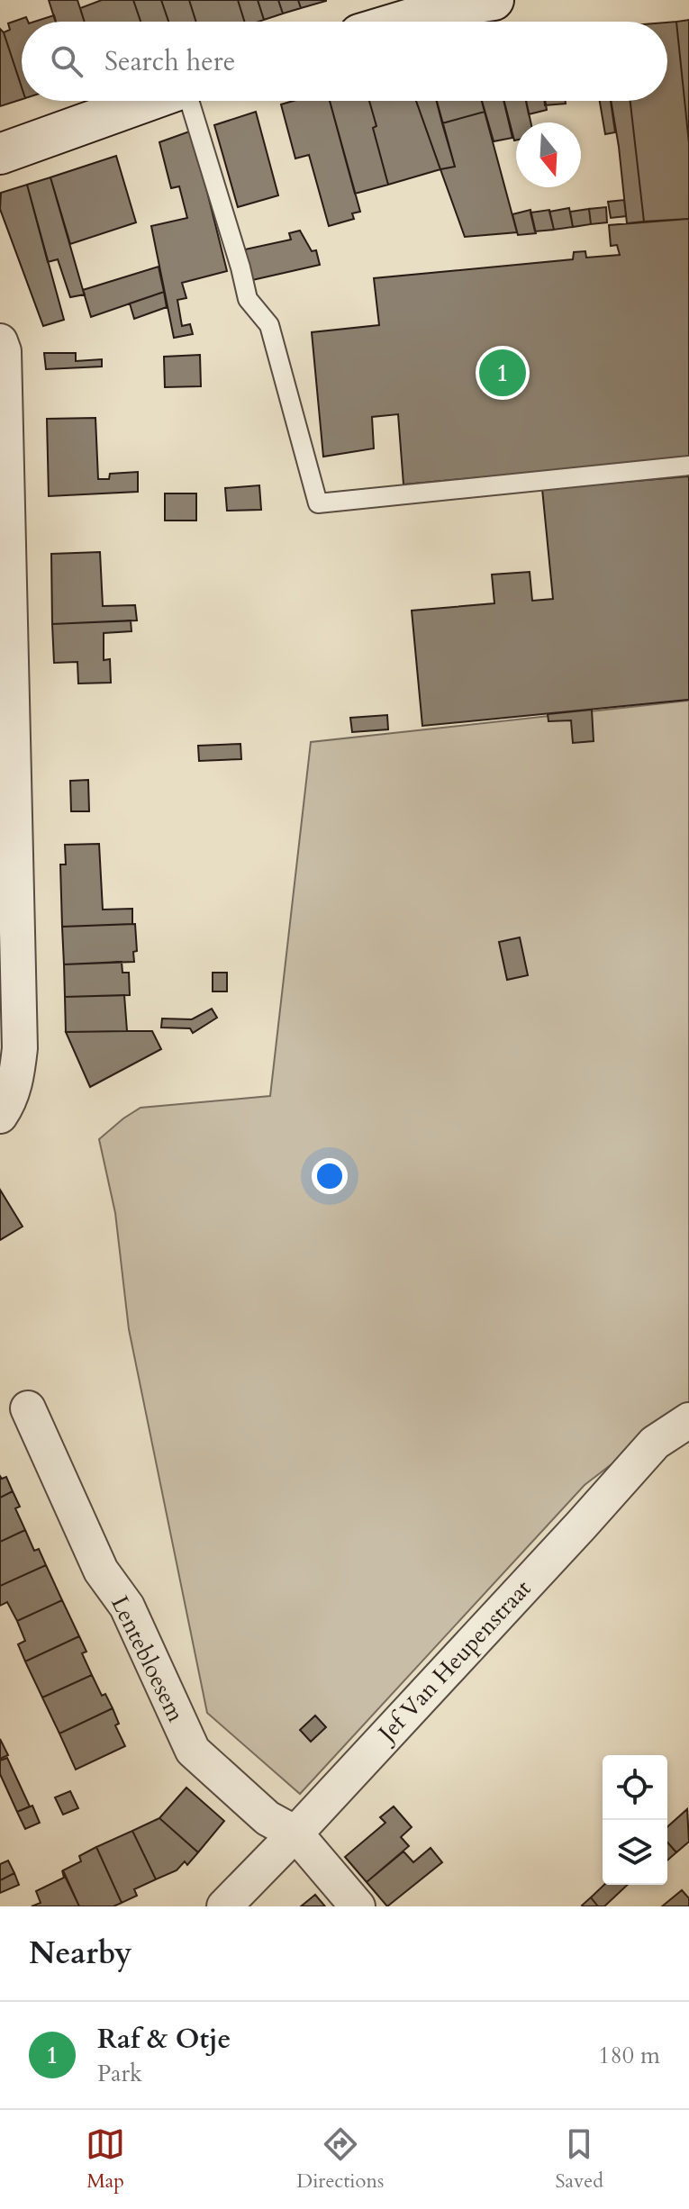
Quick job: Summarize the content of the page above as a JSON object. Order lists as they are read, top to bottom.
{
  "streets": {
    "street": ["Lentebloesem", "Jef Van Heupenstraat"]
  },
  "crossings": [
    ["Lentebloesem", "Jef Van Heupenstraat"]
  ],
  "north": "bottom",
  "page": {
    "search": "Search here",
    "pins": "1",
    "heading": "Nearby",
    "list": [
      {
        "mark": "1",
        "name": "Raf & Otje",
        "note": "Park",
        "value": "180 m"
      }
    ],
    "nav": ["Map", "Directions", "Saved"]
  }
}
